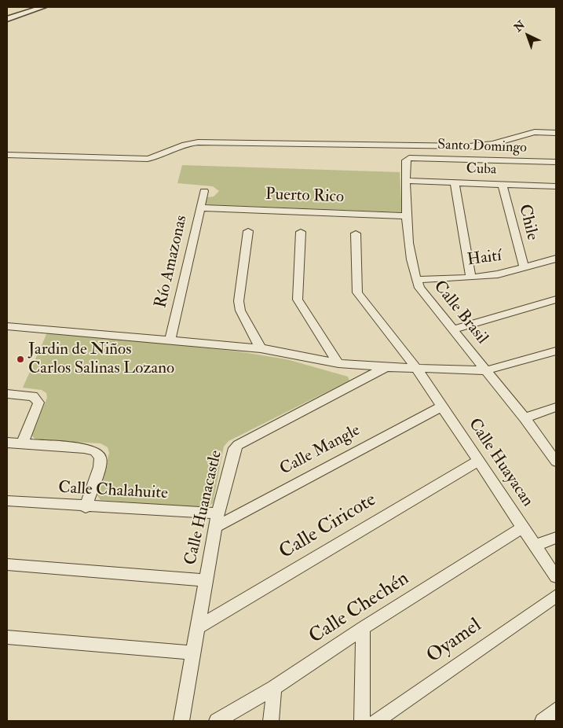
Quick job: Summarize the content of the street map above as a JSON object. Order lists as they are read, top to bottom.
{
  "streets": {
    "street": [
      "Santo Domingo",
      "Cuba",
      "Puerto Rico",
      "Chile",
      "Haití",
      "Río Amazonas",
      "Calle Brasil",
      "Calle Mangle",
      "Calle Huayacan",
      "Calle Chalahuite",
      "Calle Huanacastle",
      "Calle Ciricote",
      "Calle Chechén",
      "Oyamel"
    ]
  },
  "crossings": [
    ["Santo Domingo", "Calle Brasil"],
    ["Cuba", "Chile"],
    ["Cuba", "Calle Brasil"],
    ["Puerto Rico", "Río Amazonas"],
    ["Puerto Rico", "Calle Brasil"],
    ["Chile", "Haití"],
    ["Haití", "Calle Brasil"],
    ["Calle Mangle", "Calle Huayacan"],
    ["Calle Mangle", "Calle Chalahuite"],
    ["Calle Mangle", "Calle Huanacastle"],
    ["Calle Huayacan", "Calle Ciricote"],
    ["Calle Huayacan", "Calle Chechén"],
    ["Calle Chalahuite", "Calle Huanacastle"],
    ["Calle Huanacastle", "Calle Ciricote"]
  ],
  "places": ["Jardin de Niños Carlos Salinas Lozano"],
  "north": "top left"
}
